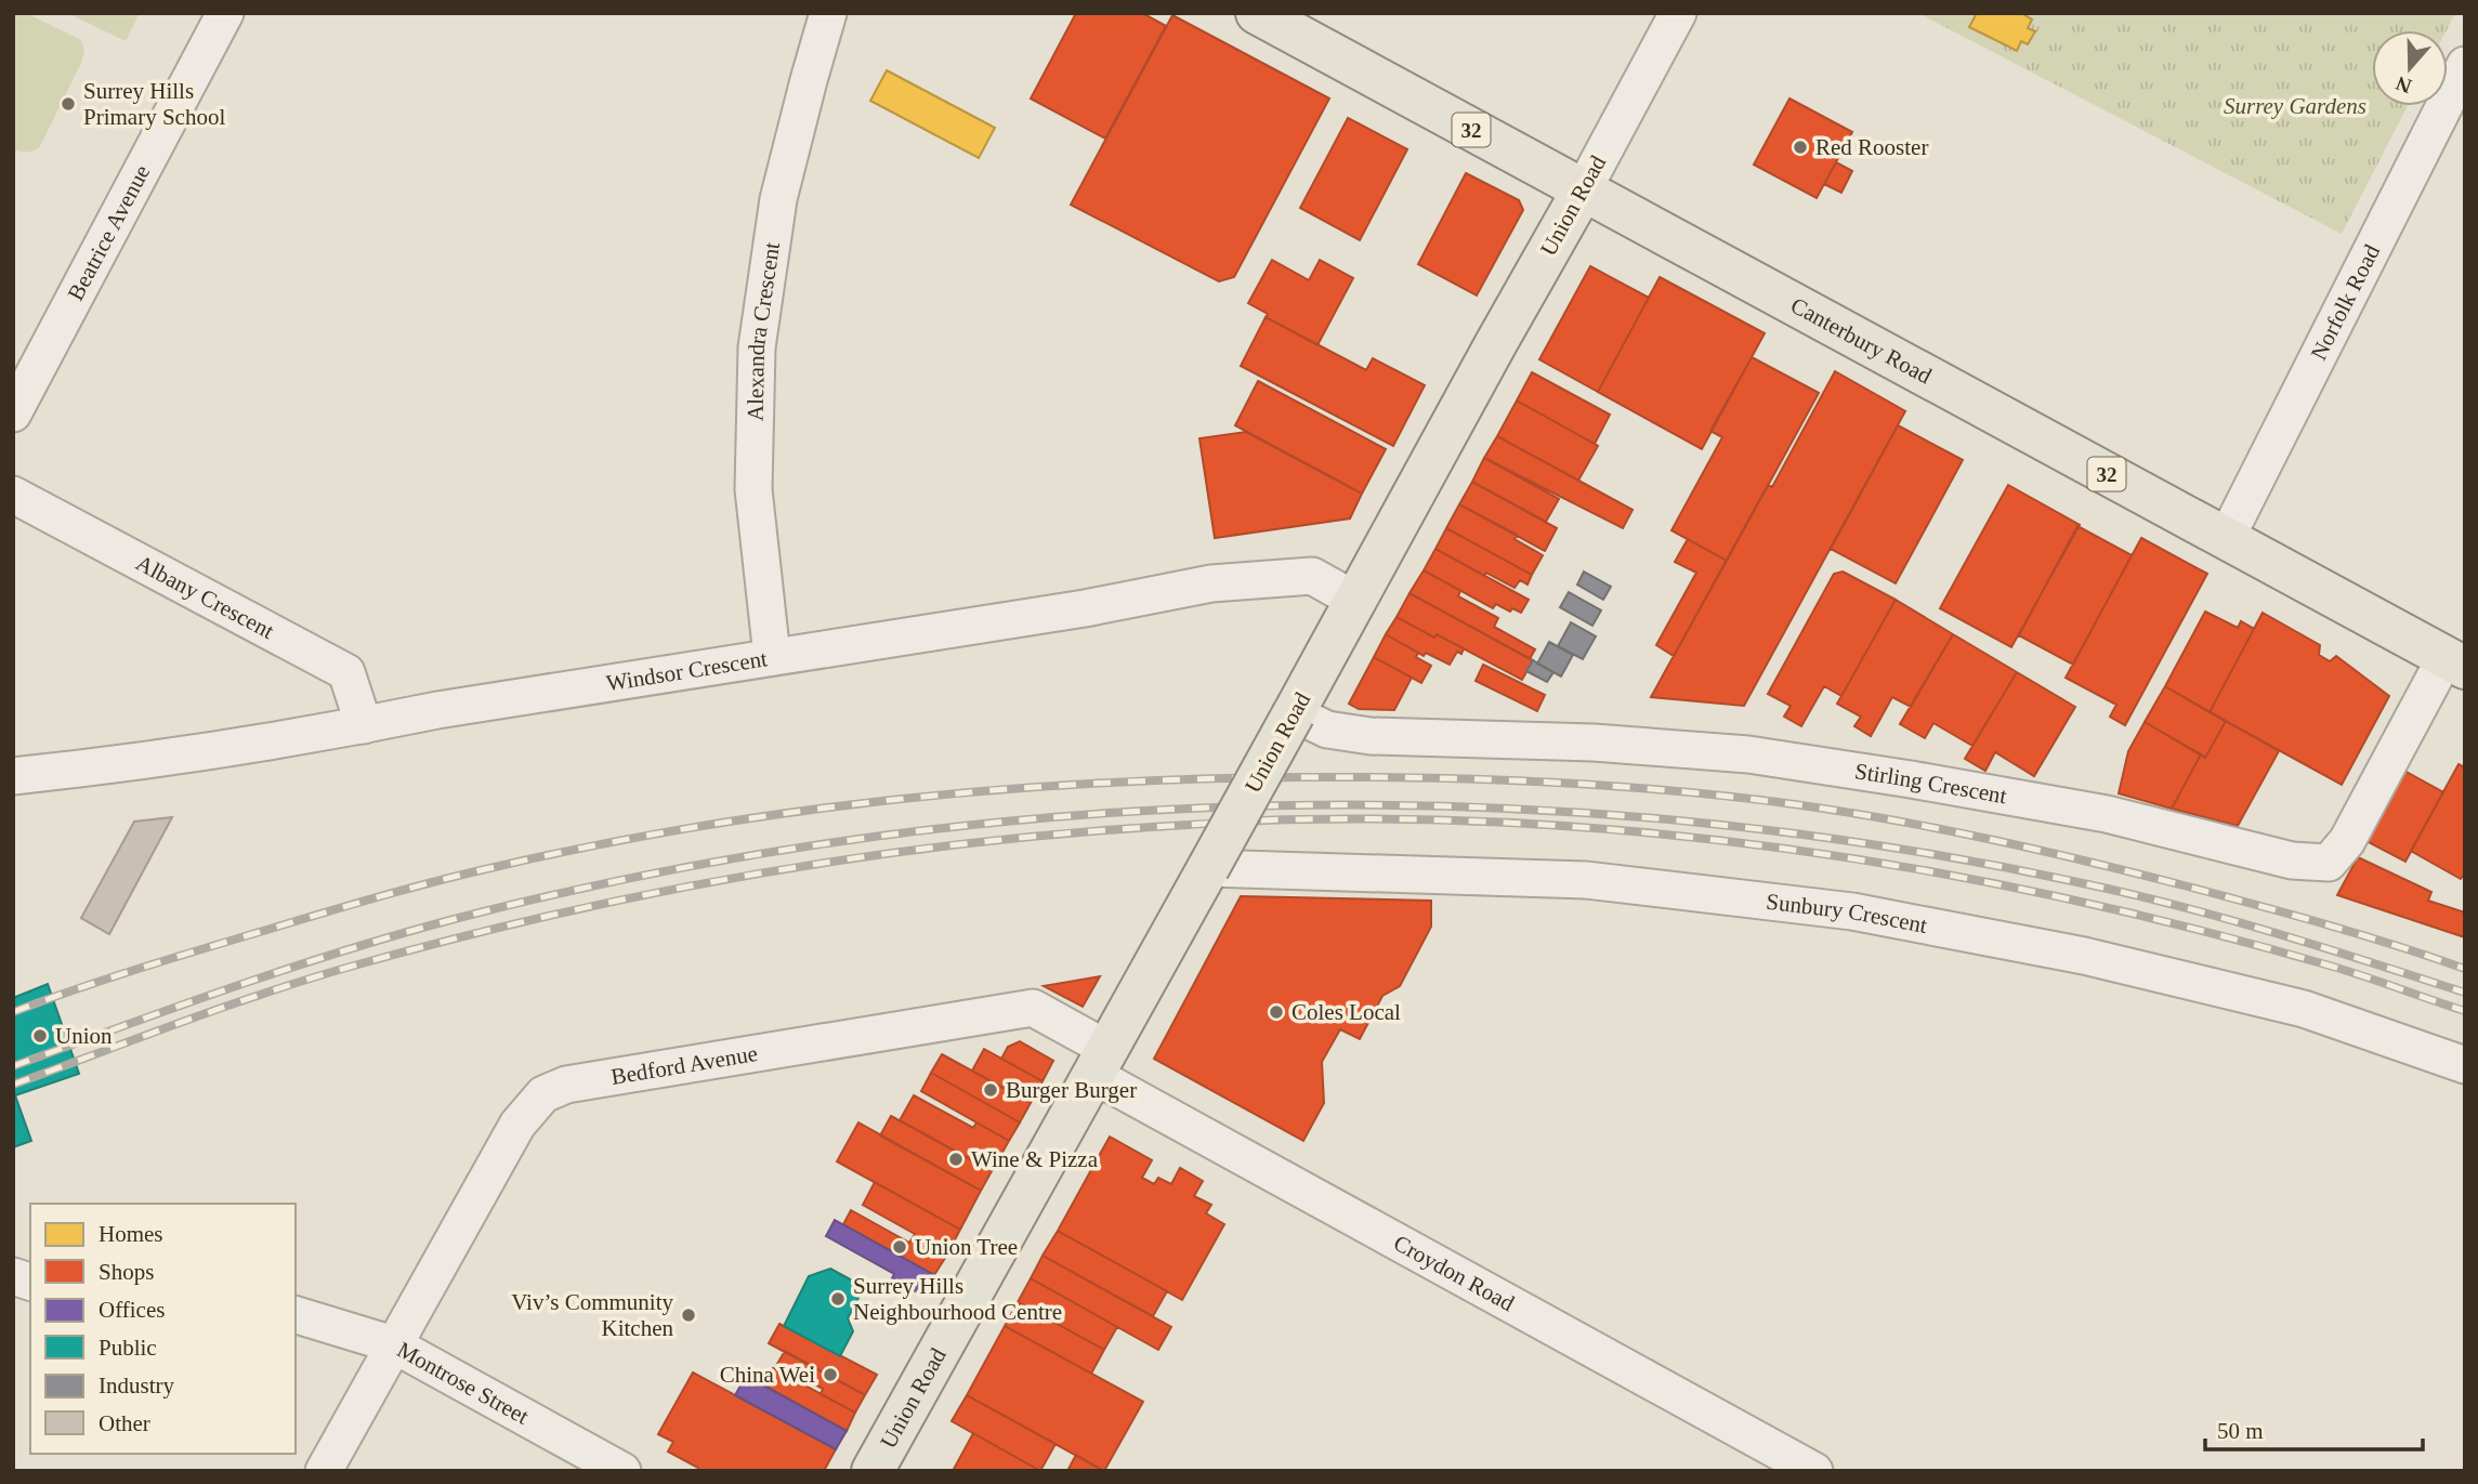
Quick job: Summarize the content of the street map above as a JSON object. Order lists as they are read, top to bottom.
{
  "streets": {
    "main road": ["32", "Union Road", "Canterbury Road"],
    "street": [
      "Beatrice Avenue",
      "Norfolk Road",
      "Alexandra Crescent",
      "Albany Crescent",
      "Windsor Crescent",
      "Stirling Crescent",
      "Sunbury Crescent",
      "Bedford Avenue",
      "Croydon Road",
      "Montrose Street"
    ]
  },
  "crossings": [
    ["Union Road", "Canterbury Road"],
    ["Union Road", "Windsor Crescent"],
    ["Union Road", "Stirling Crescent"],
    ["Union Road", "Sunbury Crescent"],
    ["Union Road", "Bedford Avenue"],
    ["Union Road", "Croydon Road"],
    ["Norfolk Road", "Canterbury Road"],
    ["Alexandra Crescent", "Windsor Crescent"],
    ["Canterbury Road", "Stirling Crescent"],
    ["Albany Crescent", "Windsor Crescent"],
    ["Bedford Avenue", "Croydon Road"],
    ["Bedford Avenue", "Montrose Street"]
  ],
  "parks": ["Surrey Gardens"],
  "places": [
    "Surrey Hills Primary School",
    "Red Rooster",
    "Coles Local",
    "Union",
    "Burger Burger",
    "Wine & Pizza",
    "Union Tree",
    "Surrey Hills Neighbourhood Centre",
    "Viv’s Community Kitchen",
    "China Wei"
  ],
  "legend": [
    "Homes",
    "Shops",
    "Offices",
    "Public",
    "Industry",
    "Other"
  ],
  "scale_bar": "50 m",
  "north": "bottom"
}
